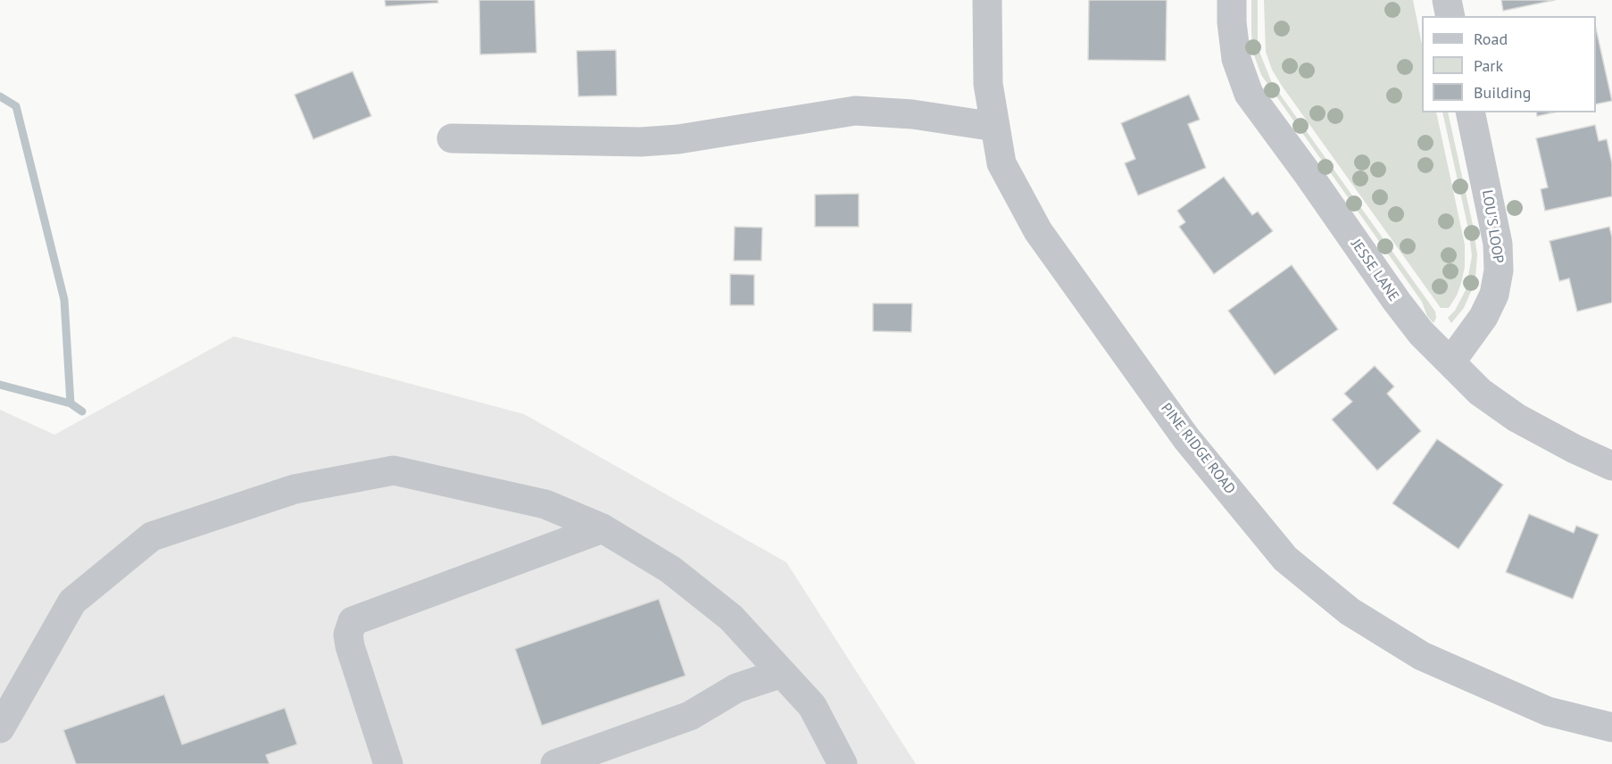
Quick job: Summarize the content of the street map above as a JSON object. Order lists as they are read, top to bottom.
{
  "streets": {
    "street": ["LOU'S LOOP", "JESSE LANE", "PINE RIDGE ROAD"]
  },
  "crossings": [
    ["LOU'S LOOP", "JESSE LANE"]
  ],
  "legend": ["Road", "Park", "Building"]
}
